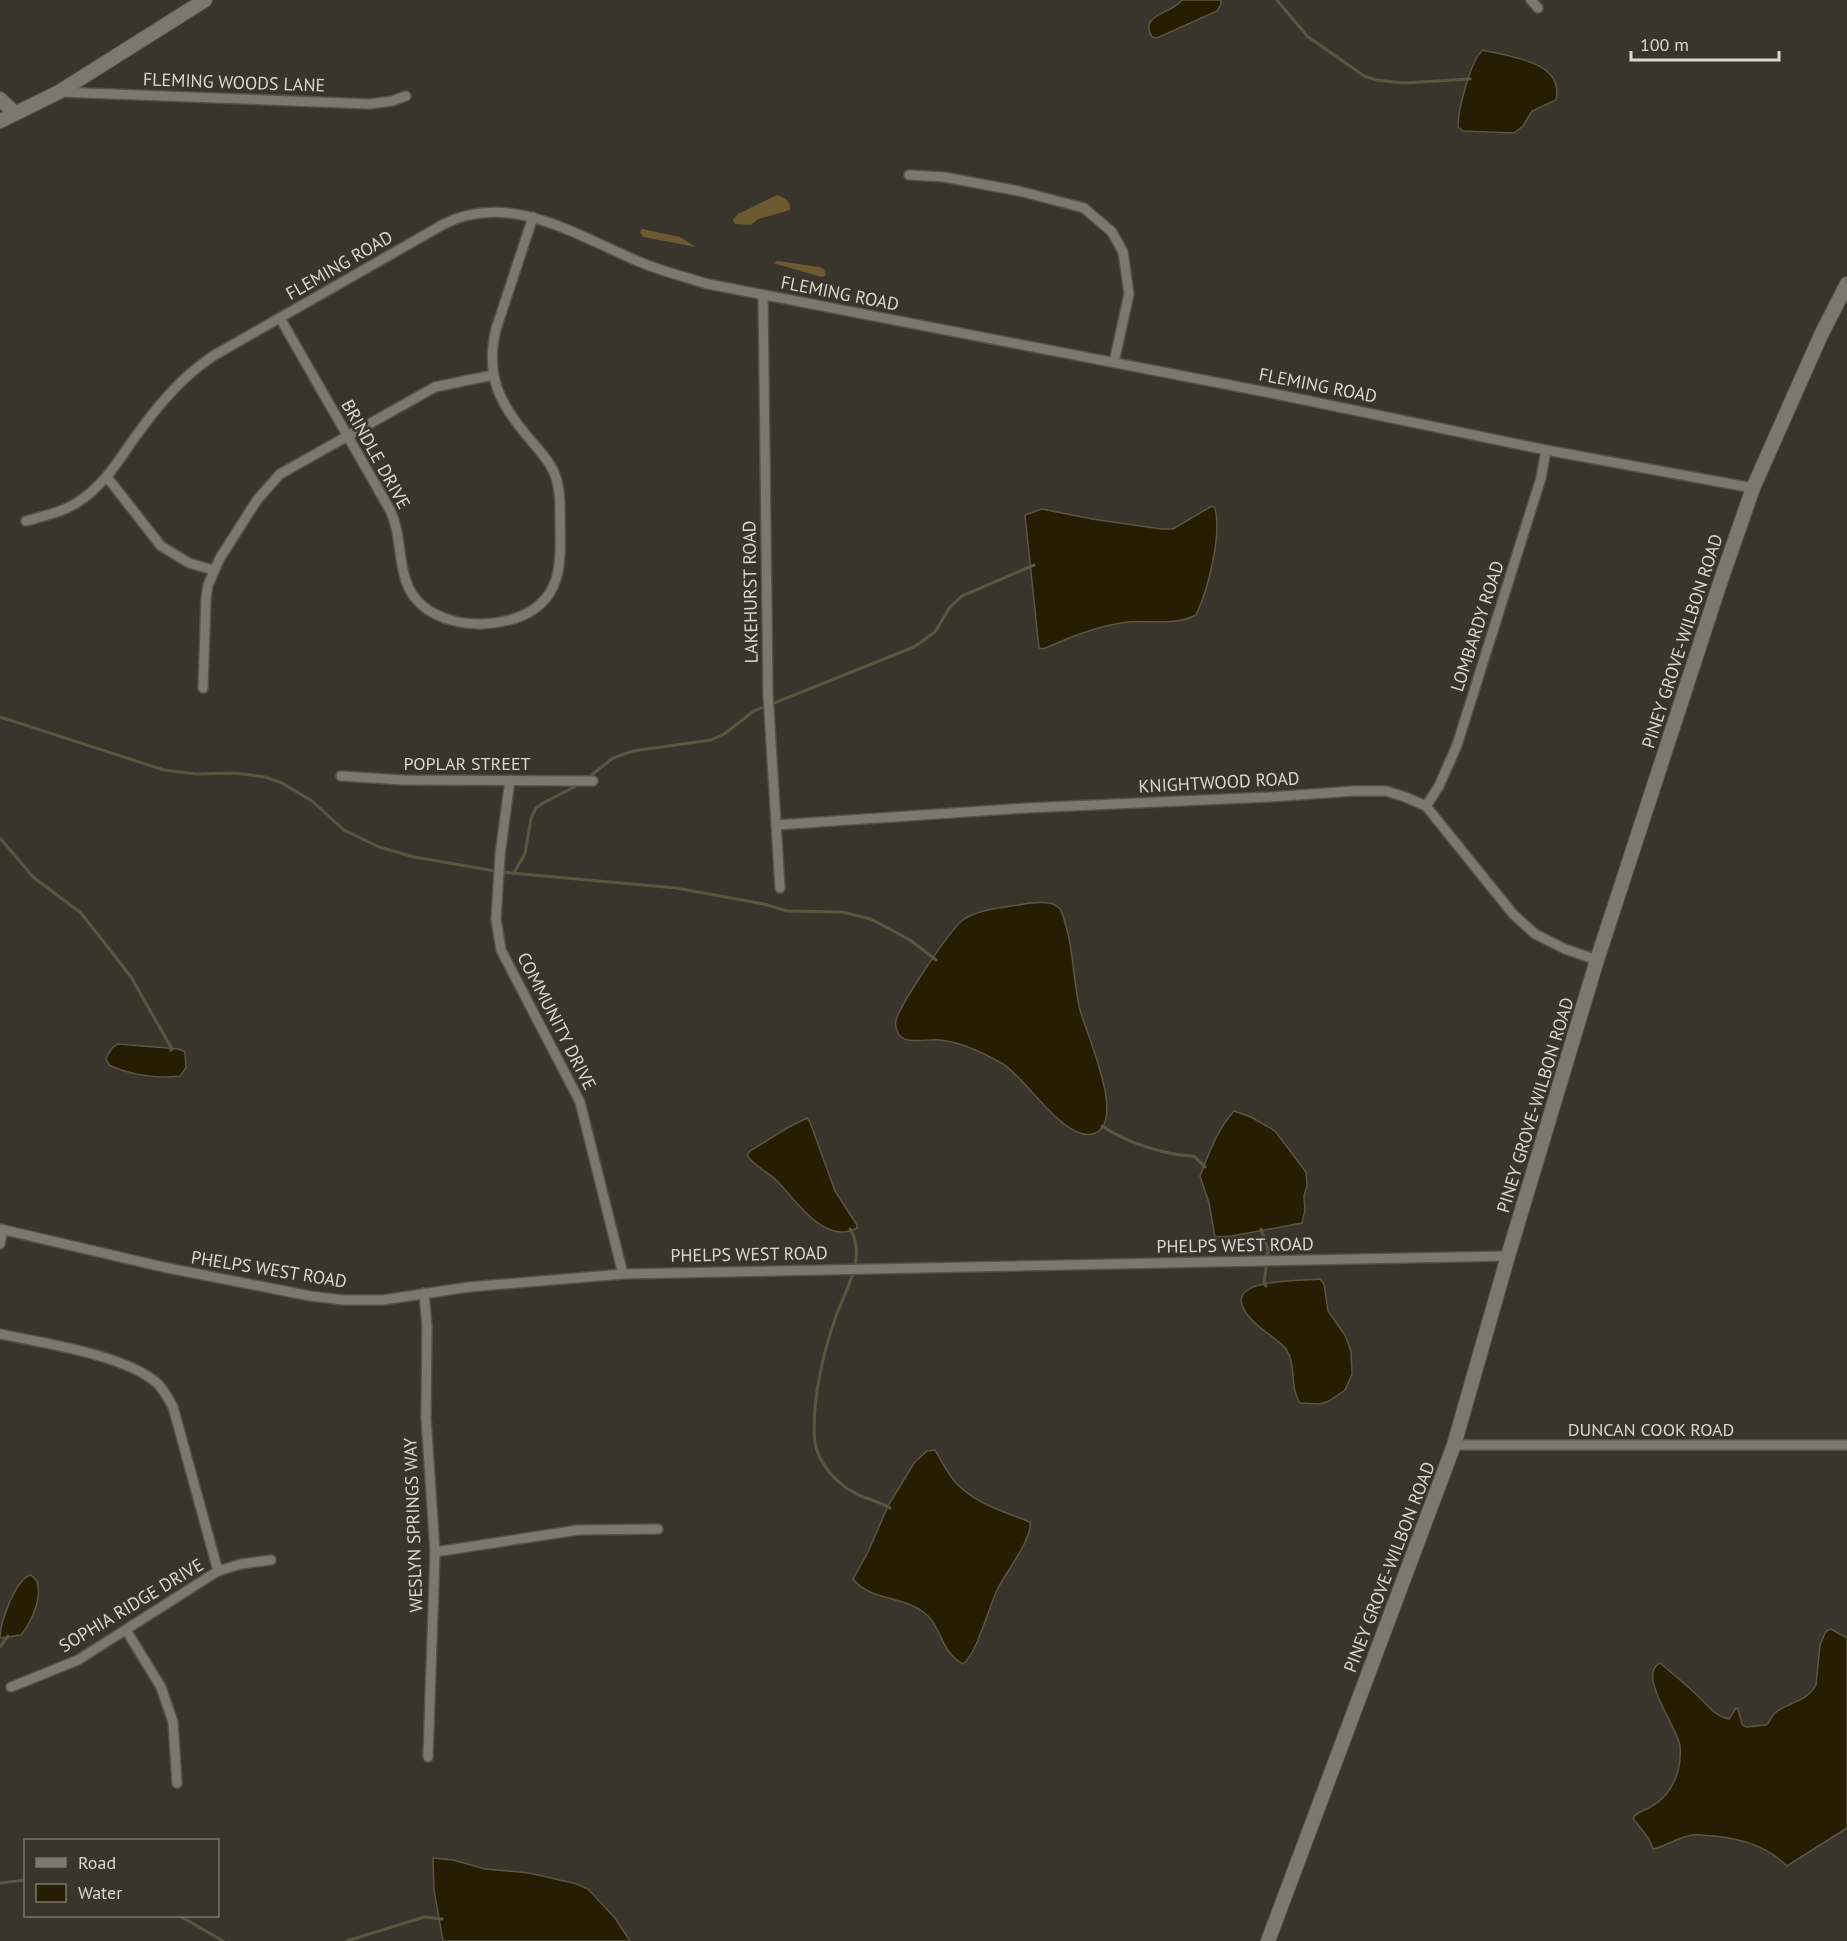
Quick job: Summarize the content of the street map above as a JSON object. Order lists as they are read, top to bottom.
{
  "streets": {
    "street": [
      "FLEMING WOODS LANE",
      "FLEMING ROAD",
      "BRINDLE DRIVE",
      "LAKEHURST ROAD",
      "LOMBARDY ROAD",
      "PINEY GROVE-WILBON ROAD",
      "POPLAR STREET",
      "KNIGHTWOOD ROAD",
      "COMMUNITY DRIVE",
      "PHELPS WEST ROAD",
      "DUNCAN COOK ROAD",
      "WESLYN SPRINGS WAY",
      "SOPHIA RIDGE DRIVE"
    ]
  },
  "crossings": [
    ["FLEMING ROAD", "BRINDLE DRIVE"],
    ["FLEMING ROAD", "LAKEHURST ROAD"],
    ["FLEMING ROAD", "LOMBARDY ROAD"],
    ["FLEMING ROAD", "PINEY GROVE-WILBON ROAD"],
    ["LAKEHURST ROAD", "KNIGHTWOOD ROAD"],
    ["LOMBARDY ROAD", "KNIGHTWOOD ROAD"],
    ["PINEY GROVE-WILBON ROAD", "KNIGHTWOOD ROAD"],
    ["PINEY GROVE-WILBON ROAD", "PHELPS WEST ROAD"],
    ["PINEY GROVE-WILBON ROAD", "DUNCAN COOK ROAD"],
    ["POPLAR STREET", "COMMUNITY DRIVE"],
    ["COMMUNITY DRIVE", "PHELPS WEST ROAD"],
    ["PHELPS WEST ROAD", "WESLYN SPRINGS WAY"]
  ],
  "legend": ["Road", "Water"],
  "scale_bar": "100 m"
}
